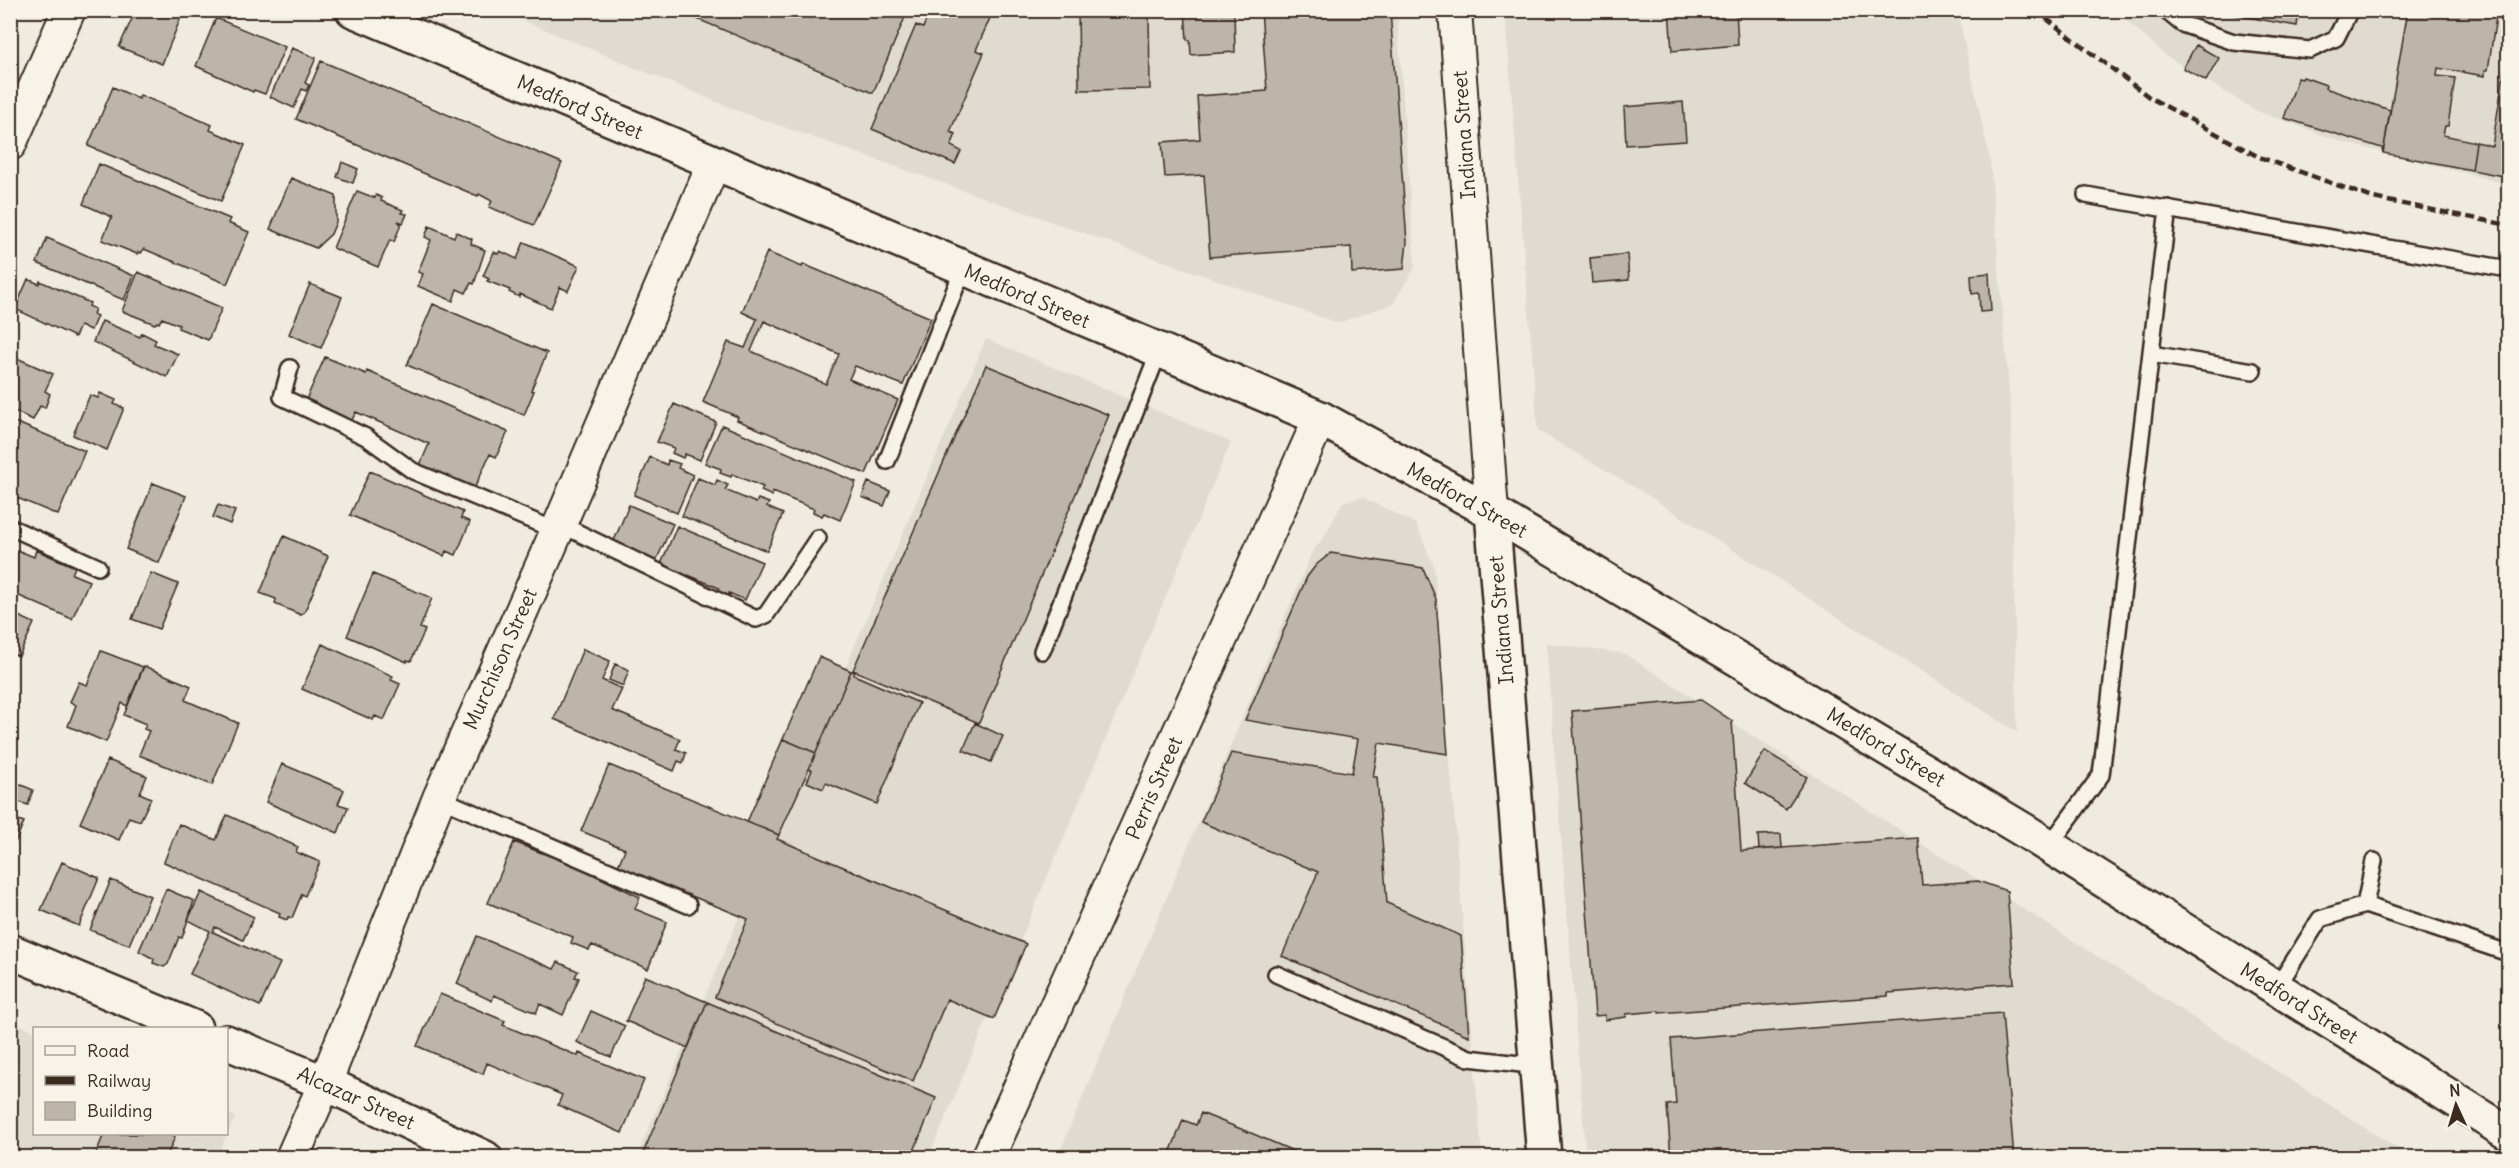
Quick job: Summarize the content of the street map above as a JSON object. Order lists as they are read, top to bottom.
{
  "streets": {
    "main road": ["Medford Street", "Indiana Street", "Alcazar Street"],
    "street": ["Murchison Street", "Perris Street"]
  },
  "crossings": [
    ["Medford Street", "Indiana Street"],
    ["Medford Street", "Murchison Street"],
    ["Medford Street", "Perris Street"],
    ["Murchison Street", "Alcazar Street"]
  ],
  "legend": ["Road", "Railway", "Building"],
  "north": "top"
}
